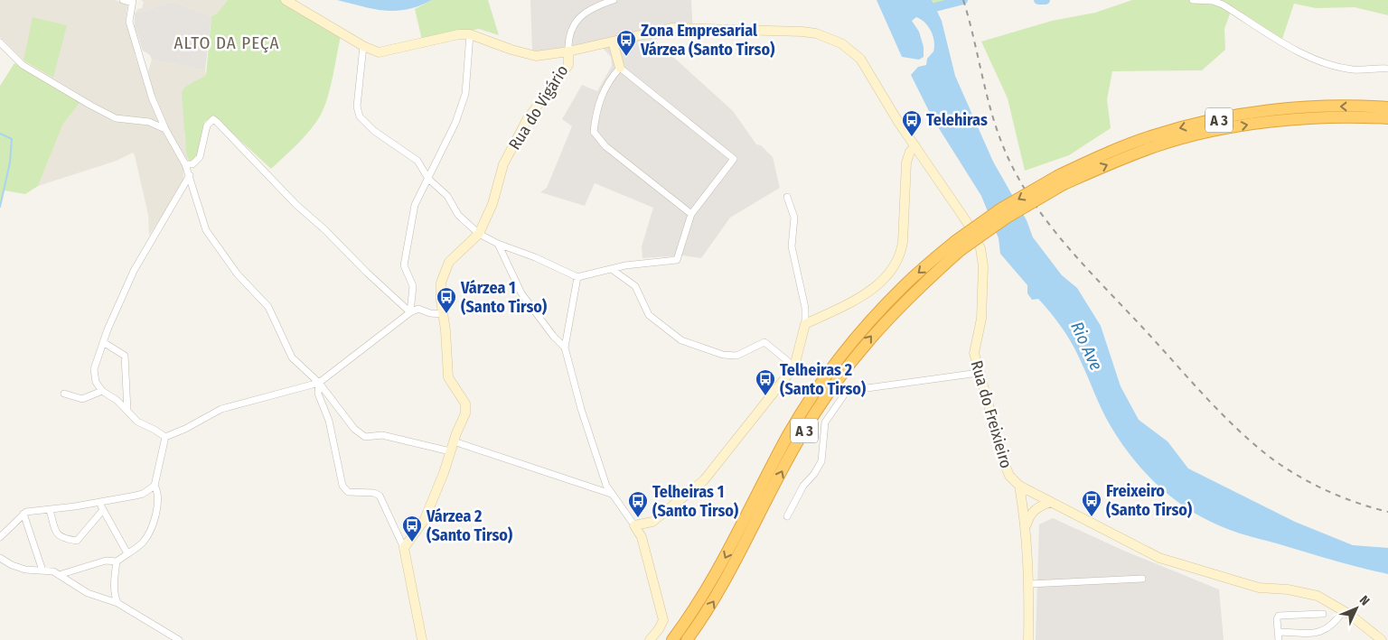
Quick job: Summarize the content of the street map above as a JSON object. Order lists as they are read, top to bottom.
{
  "streets": {
    "highway": ["A 3"],
    "street": ["Rua do Vigário", "Rua do Freixieiro"]
  },
  "crossings": [
    ["Rua do Vigário", "Rua do Freixieiro"]
  ],
  "districts": ["ALTO DA PEÇA"],
  "water": ["Rio Ave"],
  "places": {
    "bus stop": [
      "Zona Empresarial Várzea (Santo Tirso)",
      "Telehiras",
      "Várzea 1 (Santo Tirso)",
      "Telheiras 2 (Santo Tirso)",
      "Freixeiro (Santo Tirso)",
      "Telheiras 1 (Santo Tirso)",
      "Várzea 2 (Santo Tirso)"
    ]
  },
  "north": "top right"
}
